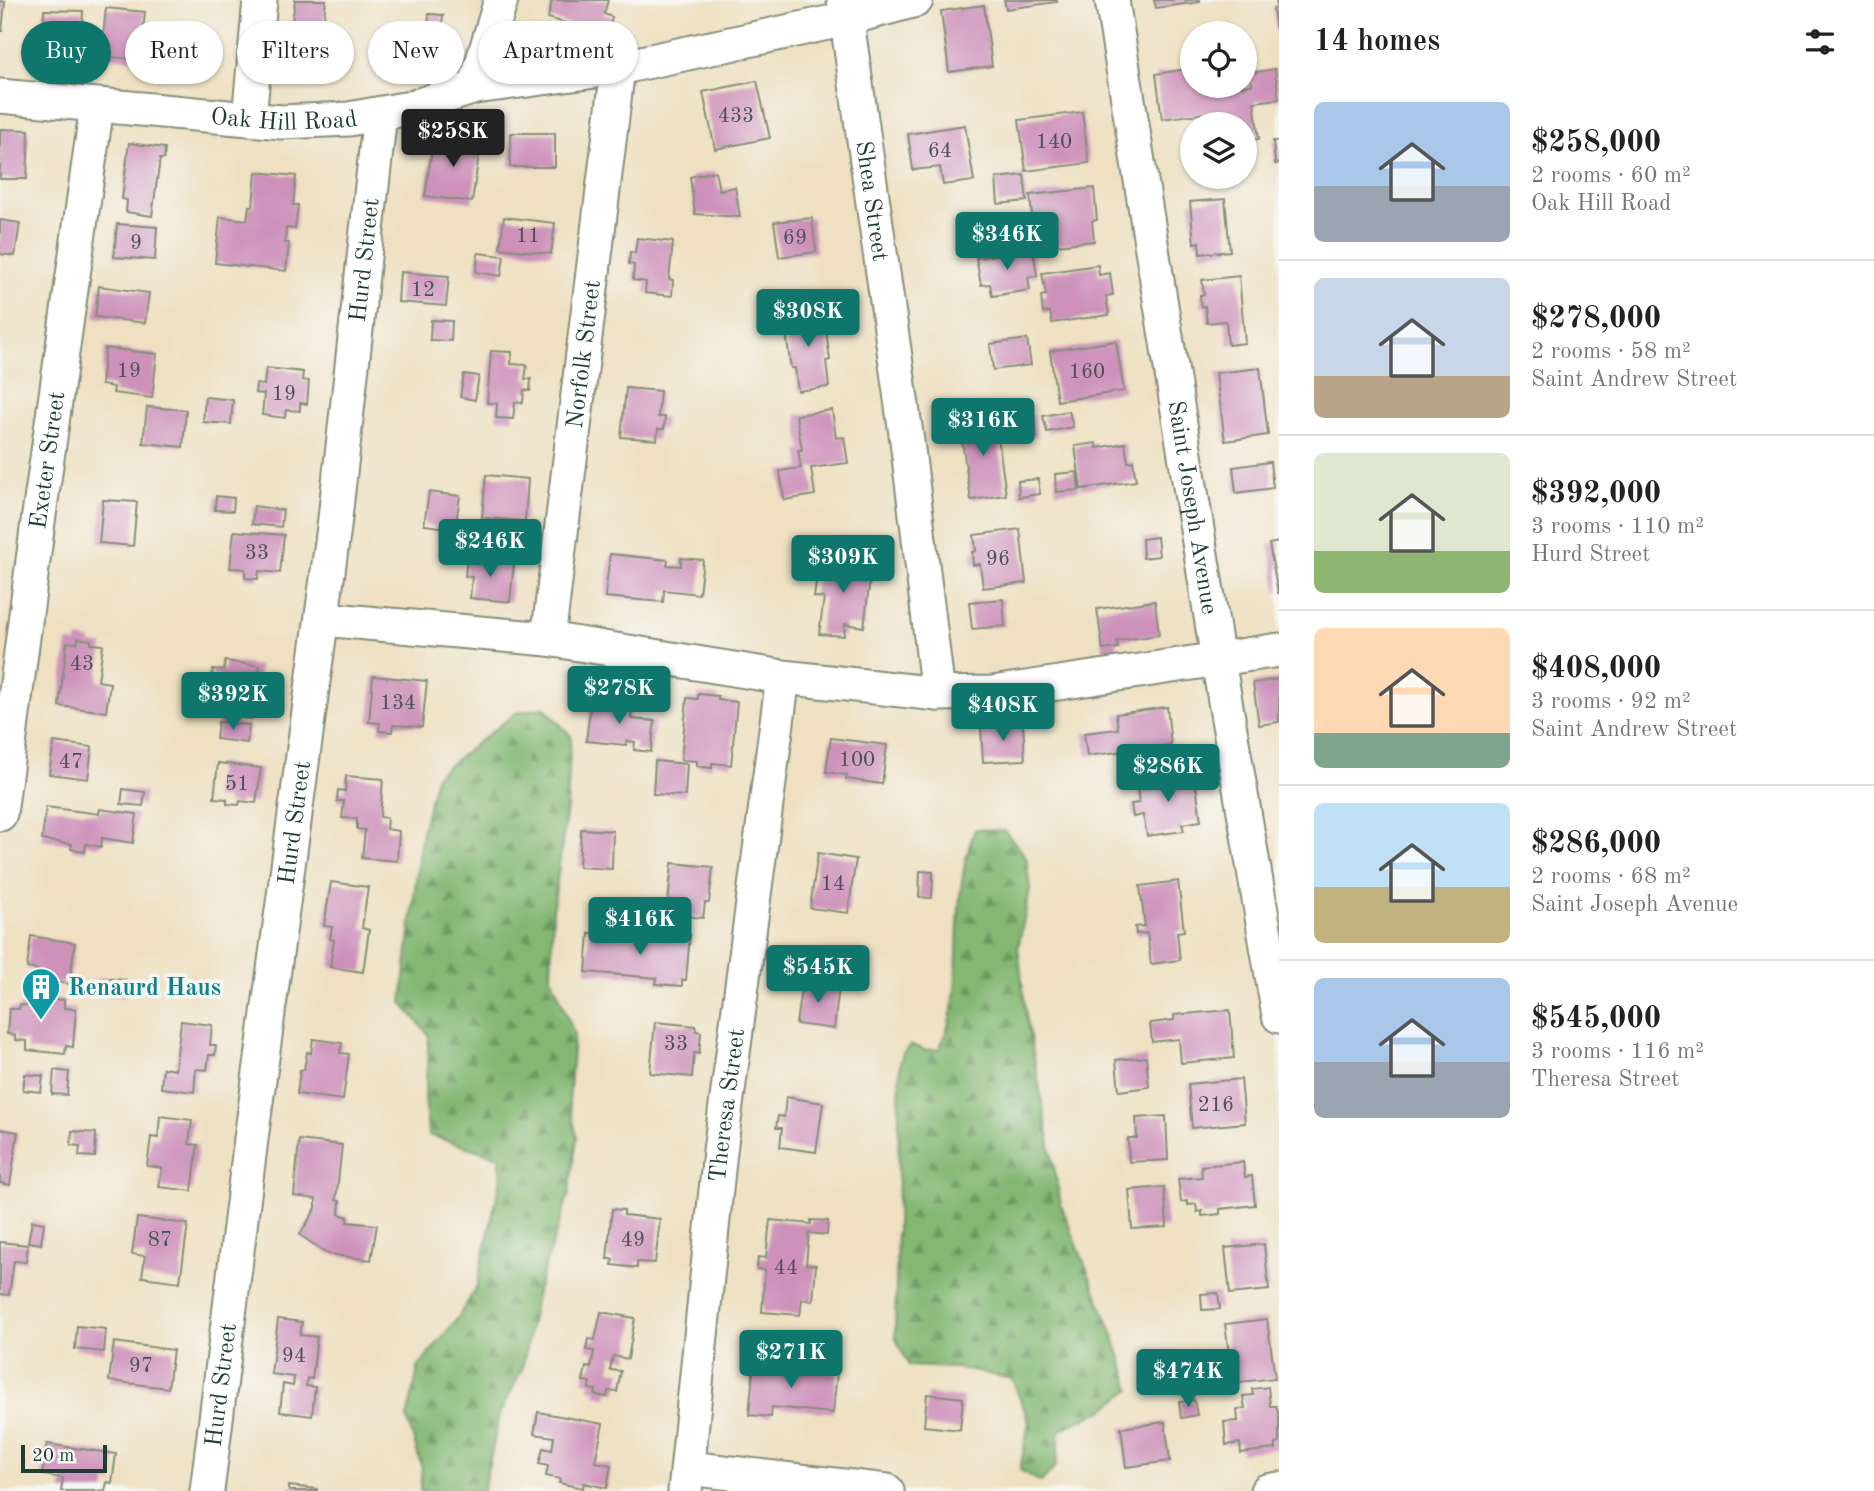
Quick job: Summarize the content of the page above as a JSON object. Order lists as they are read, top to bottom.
{
  "streets": {
    "street": [
      "Oak Hill Road",
      "Shea Street",
      "Hurd Street",
      "Norfolk Street",
      "Exeter Street",
      "Saint Joseph Avenue",
      "Theresa Street"
    ]
  },
  "crossings": [
    ["Oak Hill Road", "Shea Street"],
    ["Oak Hill Road", "Hurd Street"],
    ["Oak Hill Road", "Exeter Street"]
  ],
  "places": {
    "building": ["Renaurd Haus"]
  },
  "house_numbers": [
    "433",
    "140",
    "64",
    "11",
    "69",
    "9",
    "12",
    "19",
    "160",
    "19",
    "33",
    "96",
    "43",
    "134",
    "100",
    "47",
    "51",
    "14",
    "33",
    "216",
    "87",
    "49",
    "44",
    "94",
    "97"
  ],
  "scale_bar": "20 m",
  "page": {
    "heading": "14 homes",
    "chip": [
      "Buy",
      "Rent",
      "Filters",
      "New",
      "Apartment"
    ],
    "list": [
      {
        "name": "$258,000",
        "note": "2 rooms · 60 m² · Oak Hill Road"
      },
      {
        "name": "$278,000",
        "note": "2 rooms · 58 m² · Saint Andrew Street"
      },
      {
        "name": "$392,000",
        "note": "3 rooms · 110 m² · Hurd Street"
      },
      {
        "name": "$408,000",
        "note": "3 rooms · 92 m² · Saint Andrew Street"
      },
      {
        "name": "$286,000",
        "note": "2 rooms · 68 m² · Saint Joseph Avenue"
      },
      {
        "name": "$545,000",
        "note": "3 rooms · 116 m² · Theresa Street"
      }
    ],
    "price": [
      "$258K",
      "$346K",
      "$308K",
      "$316K",
      "$246K",
      "$309K",
      "$278K",
      "$392K",
      "$408K",
      "$286K",
      "$416K",
      "$545K",
      "$271K",
      "$474K"
    ],
    "scale": "20 m"
  }
}
